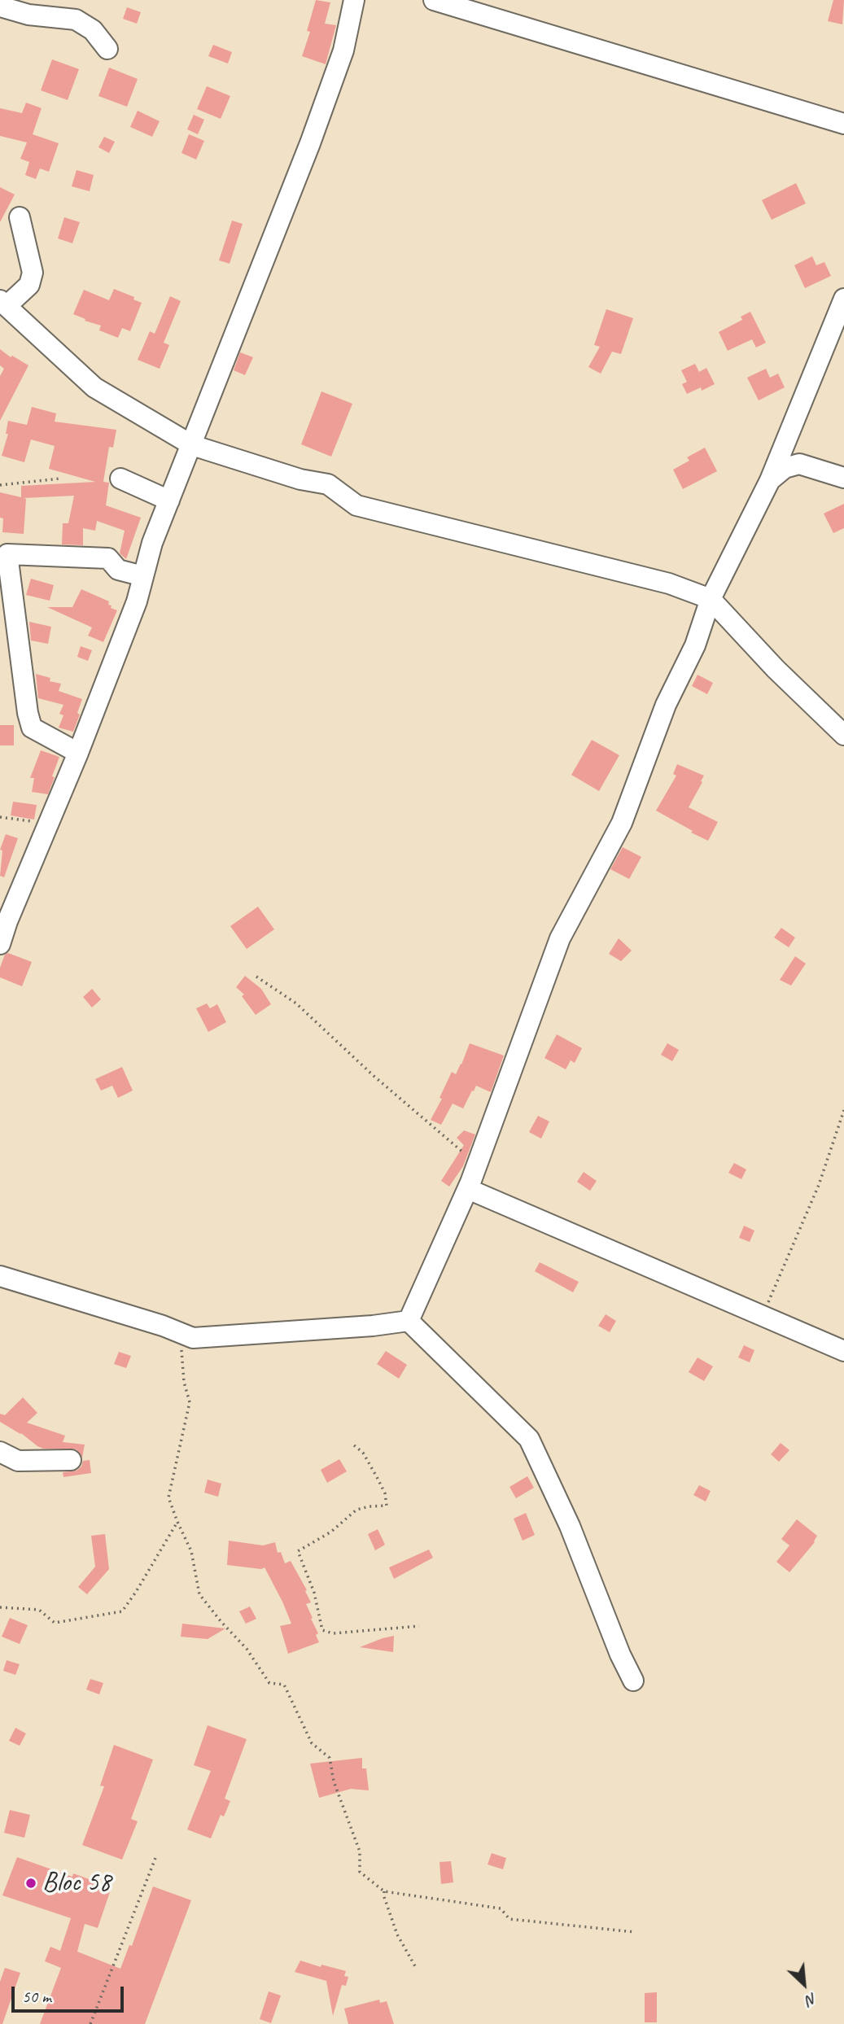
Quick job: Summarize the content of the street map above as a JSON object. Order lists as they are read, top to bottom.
{
  "places": ["Bloc 58"],
  "scale_bar": "50 m",
  "north": "bottom right"
}
